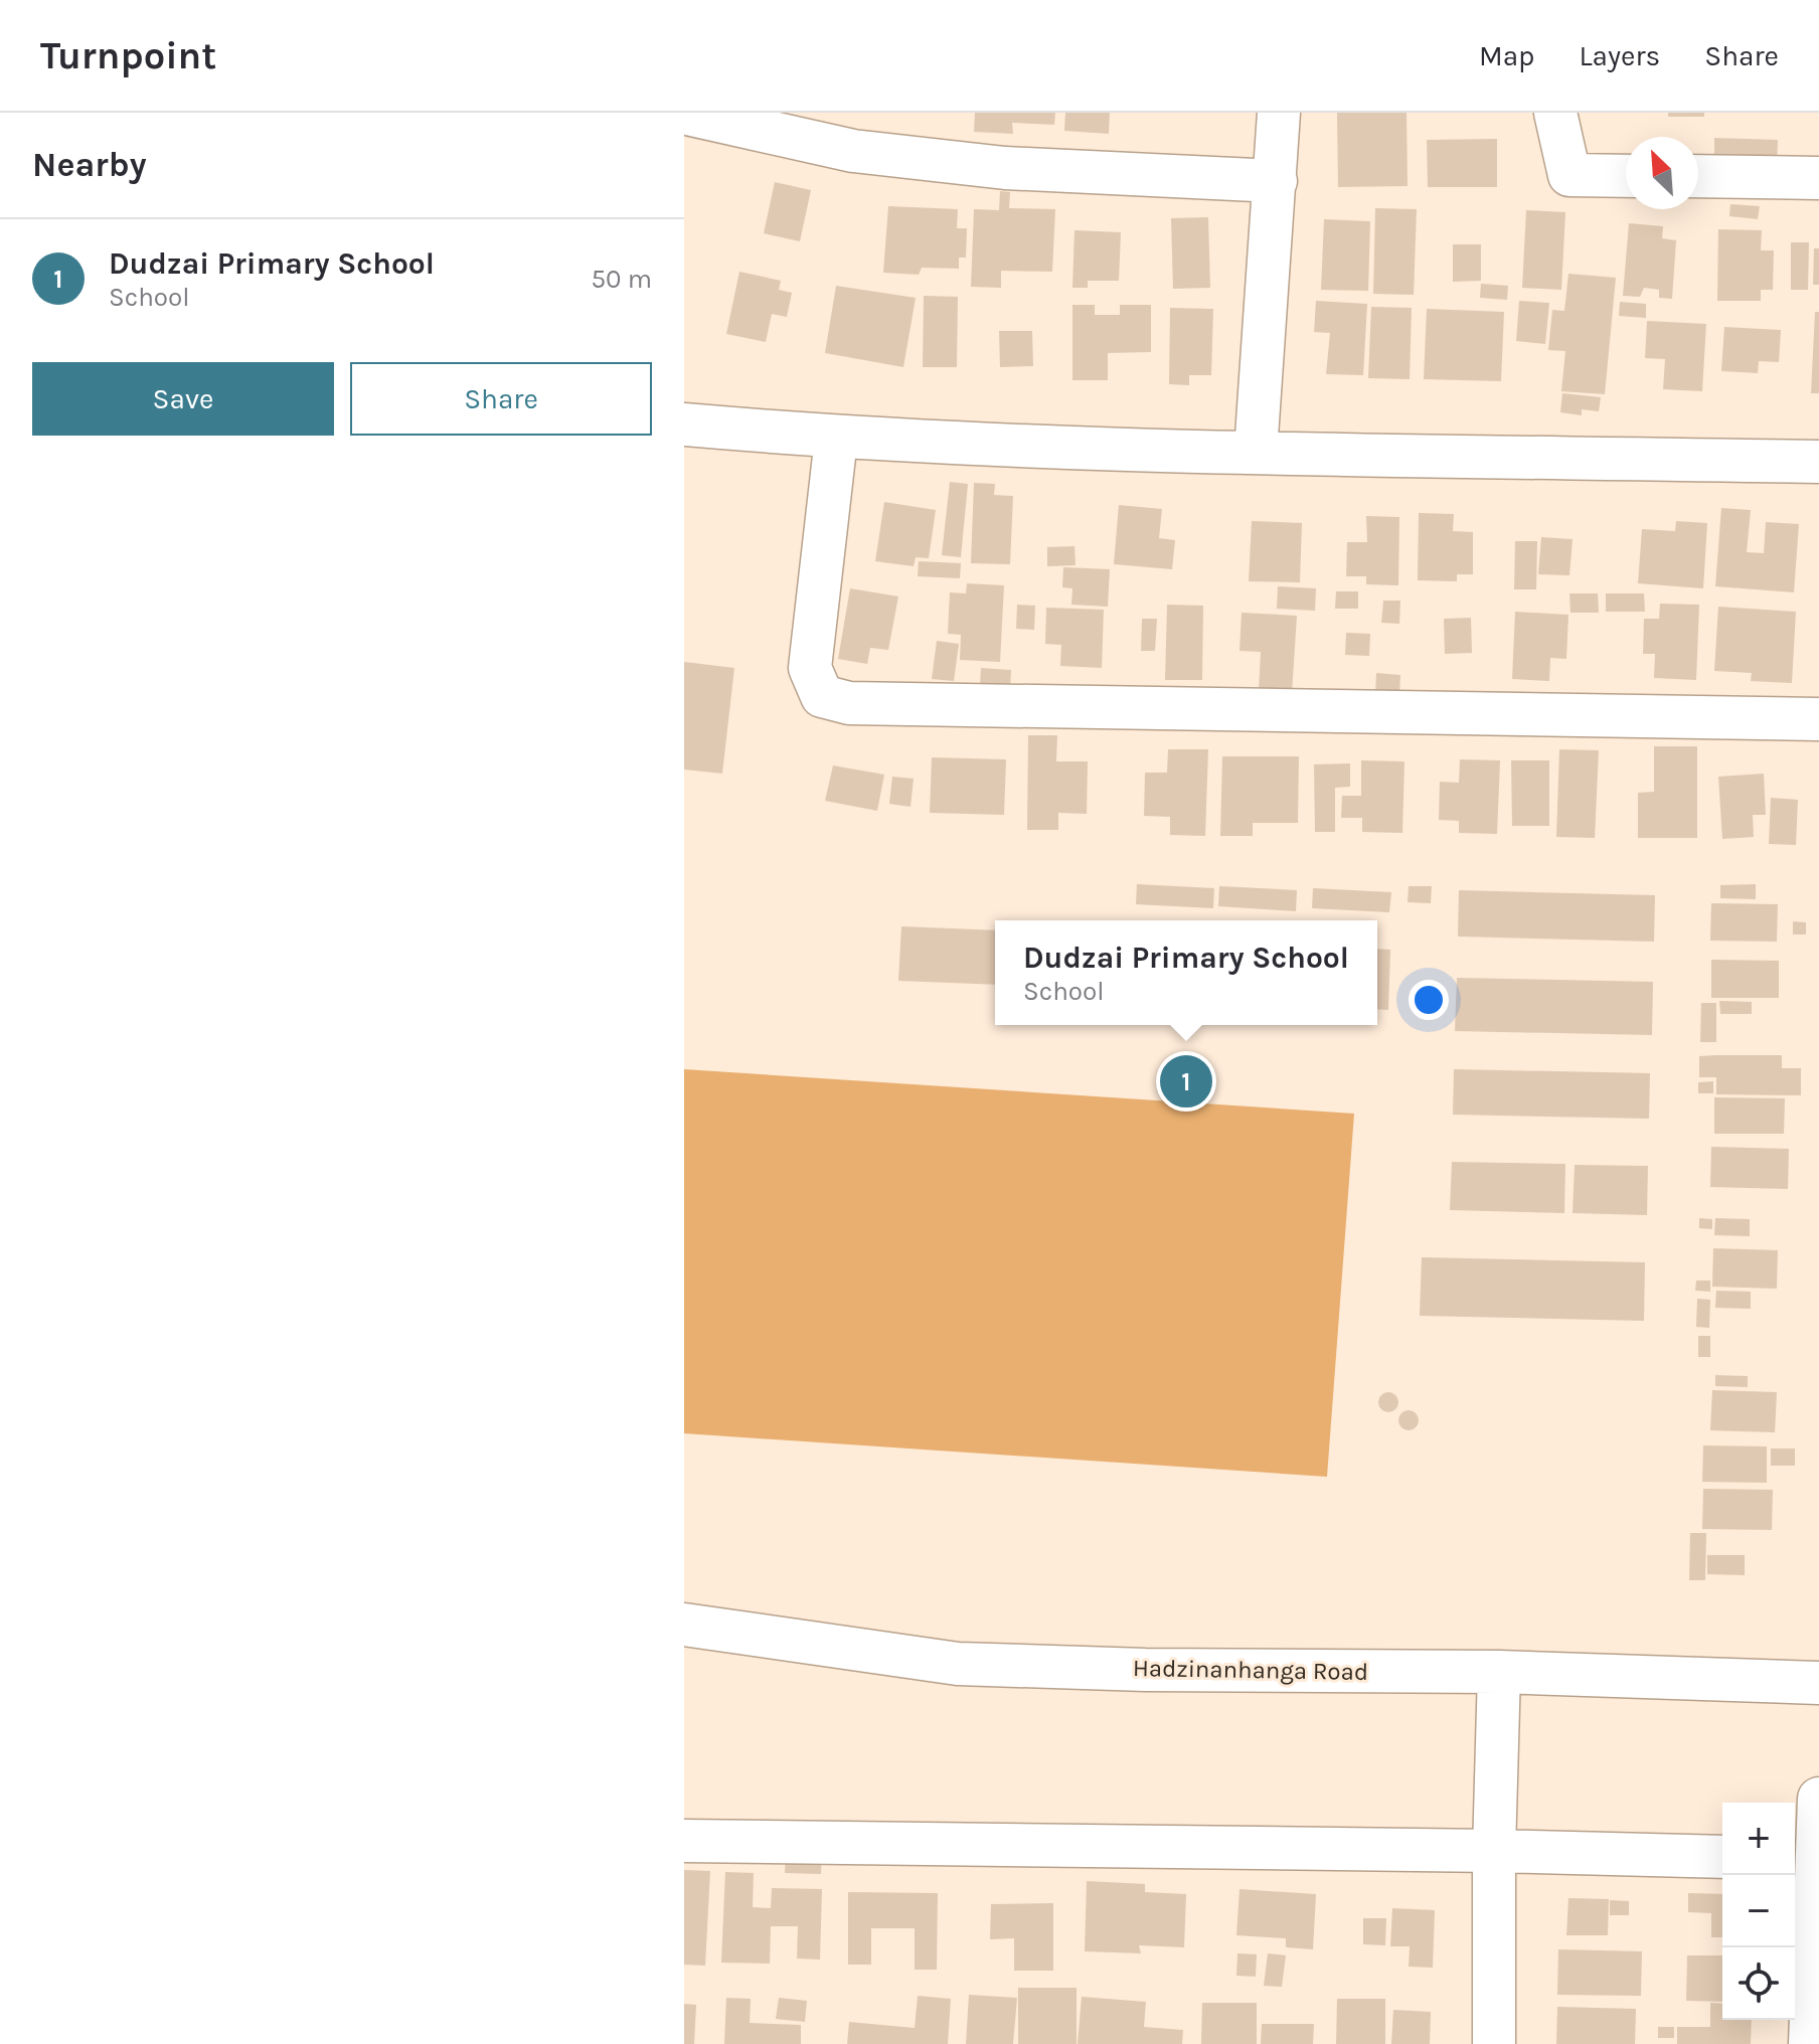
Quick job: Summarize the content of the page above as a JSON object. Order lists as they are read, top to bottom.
{
  "streets": {
    "street": ["Hadzinanhanga Road"]
  },
  "north": "top left",
  "page": {
    "header": "Turnpoint",
    "nav": ["Map", "Layers", "Share"],
    "heading": "Nearby",
    "list": [
      {
        "mark": "1",
        "name": "Dudzai Primary School",
        "note": "School",
        "value": "50 m"
      }
    ],
    "buttons": ["Save", "Share"],
    "popup": ["Dudzai Primary School", "School"],
    "pins": "1",
    "map_buttons": ["+", "−"]
  }
}
